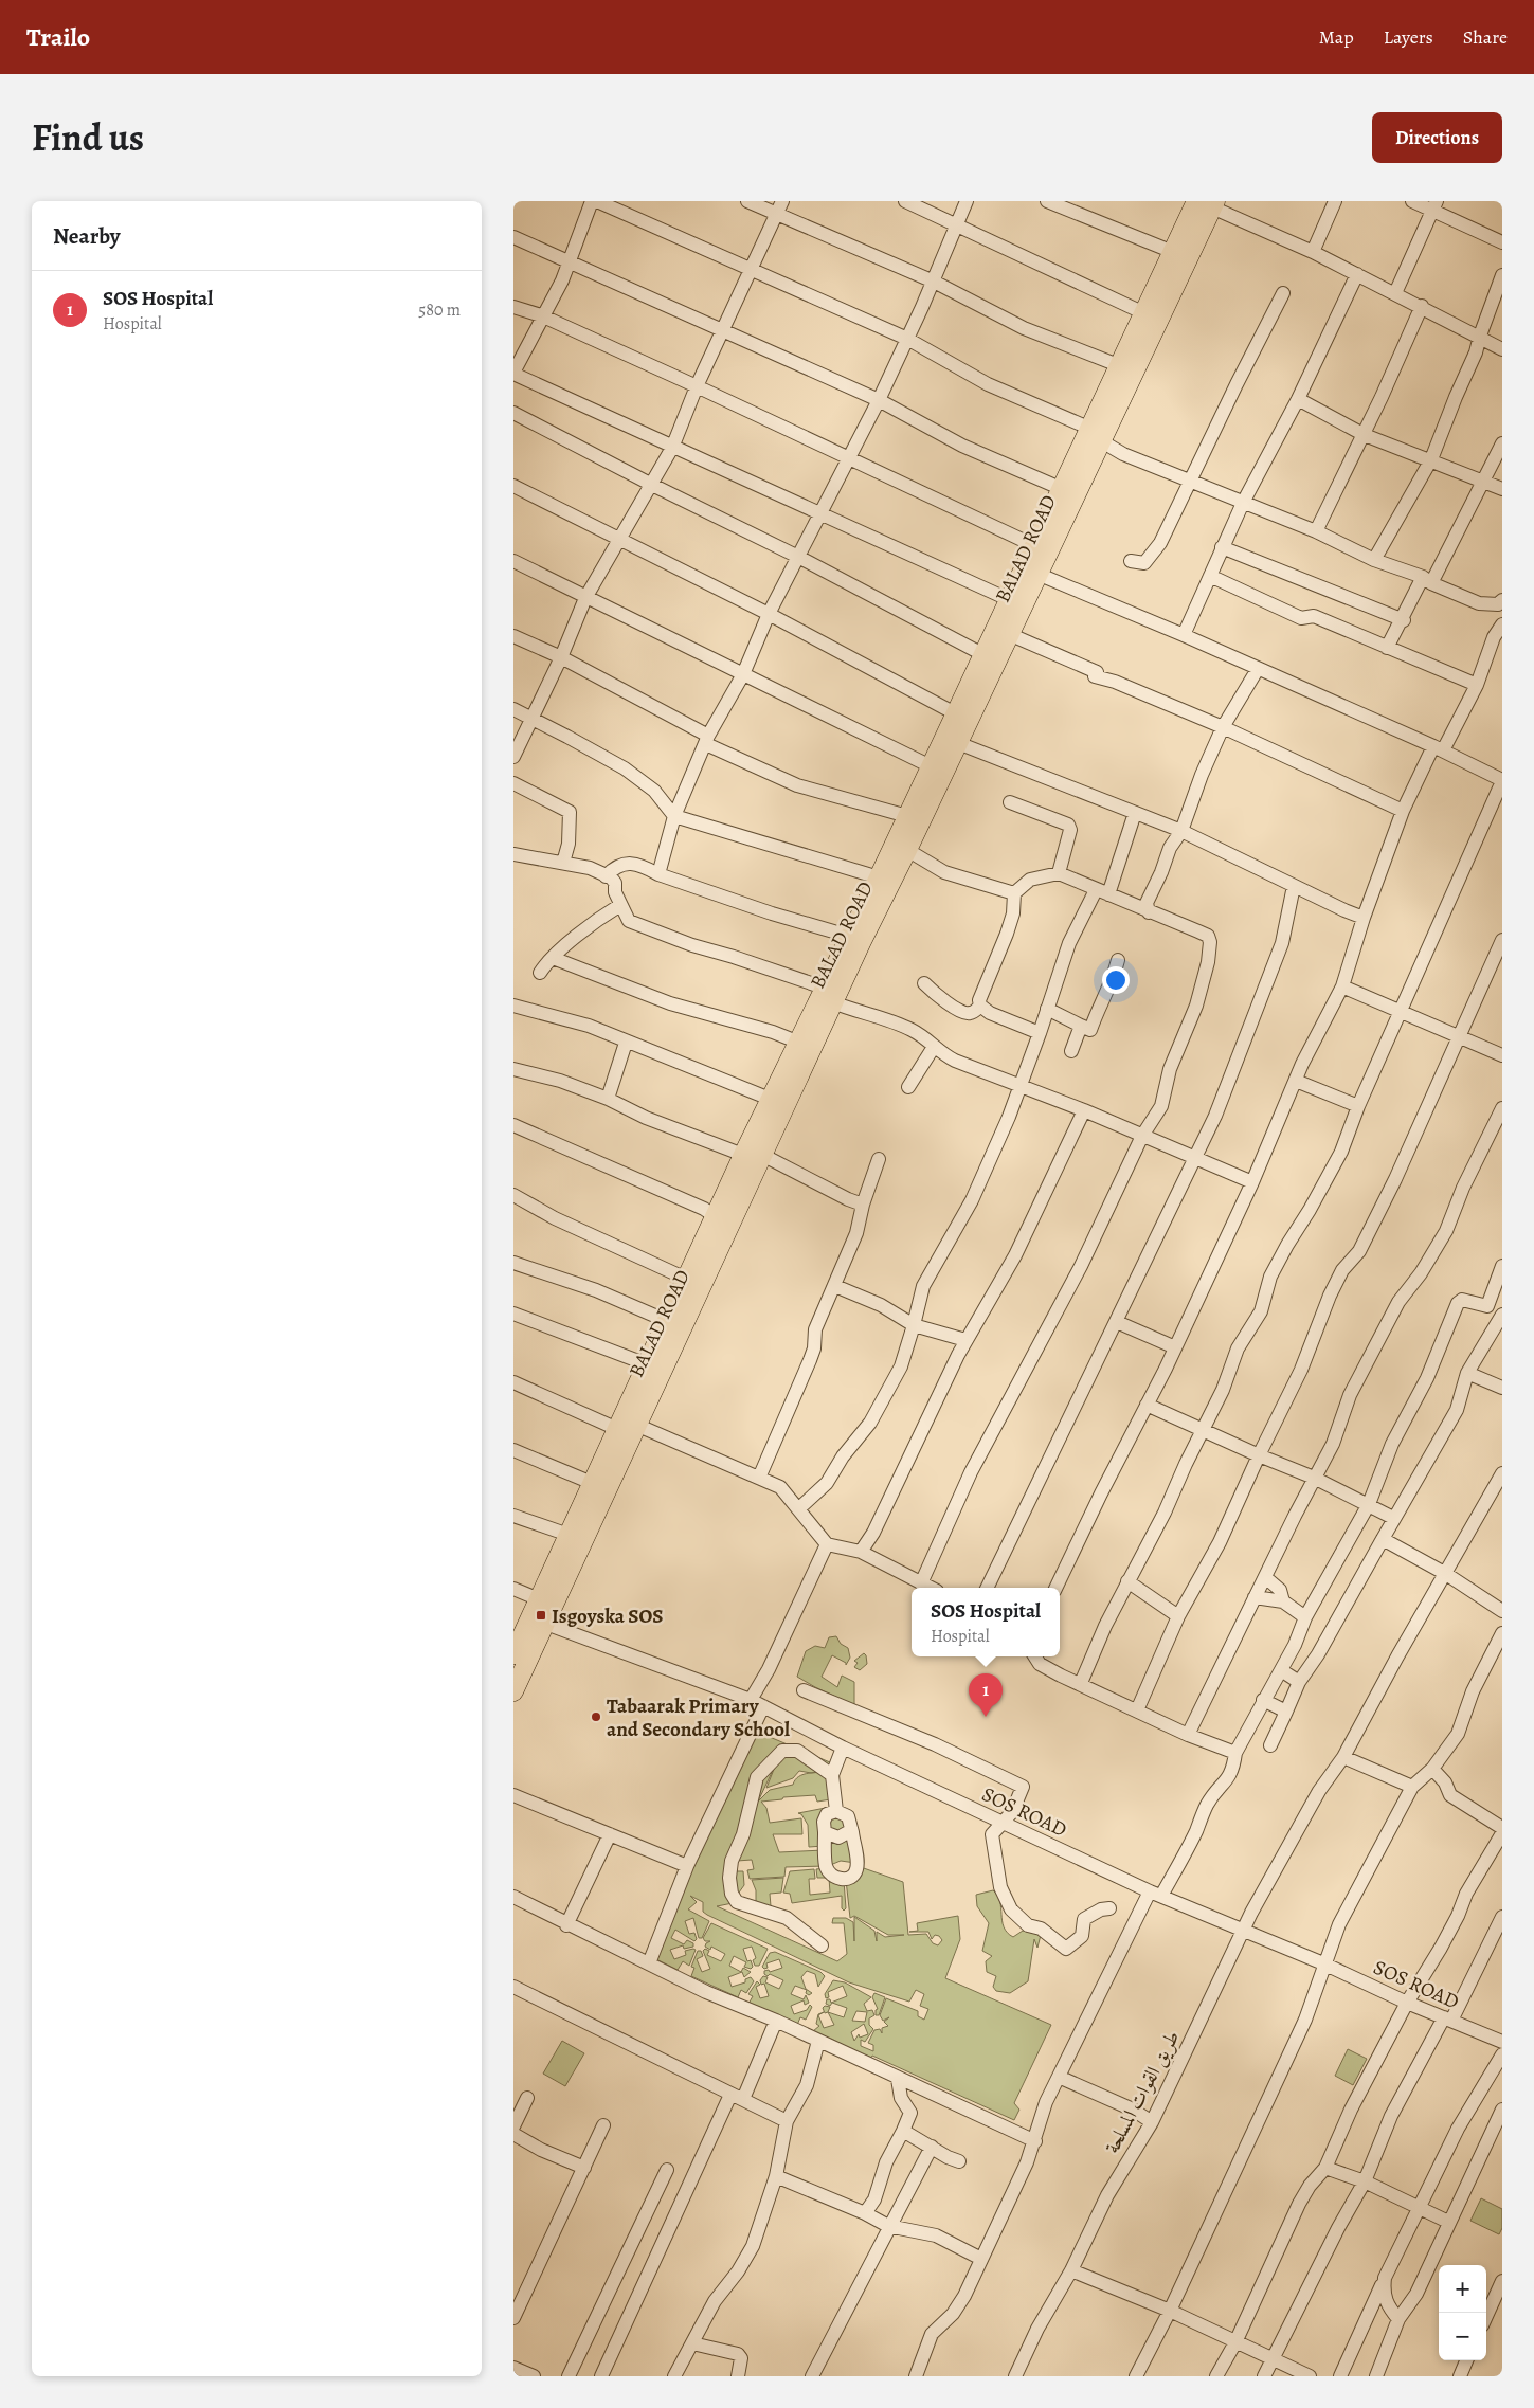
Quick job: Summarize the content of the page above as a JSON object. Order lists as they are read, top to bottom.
{
  "streets": {
    "highway": ["BALAD ROAD"],
    "street": ["SOS ROAD", "طريق القوات المسلحة"]
  },
  "crossings": [
    ["BALAD ROAD", "SOS ROAD"],
    ["SOS ROAD", "طريق القوات المسلحة"]
  ],
  "places": {
    "transit": ["Isgoyska SOS"],
    "other": ["Tabaarak Primary and Secondary School"]
  },
  "page": {
    "header": "Trailo",
    "nav": ["Map", "Layers", "Share"],
    "title": "Find us",
    "buttons": "Directions",
    "heading": "Nearby",
    "list": [
      {
        "mark": "1",
        "name": "SOS Hospital",
        "note": "Hospital",
        "value": "580 m"
      }
    ],
    "popup": ["SOS Hospital", "Hospital"],
    "pins": "1",
    "map_buttons": ["+", "−"]
  }
}
